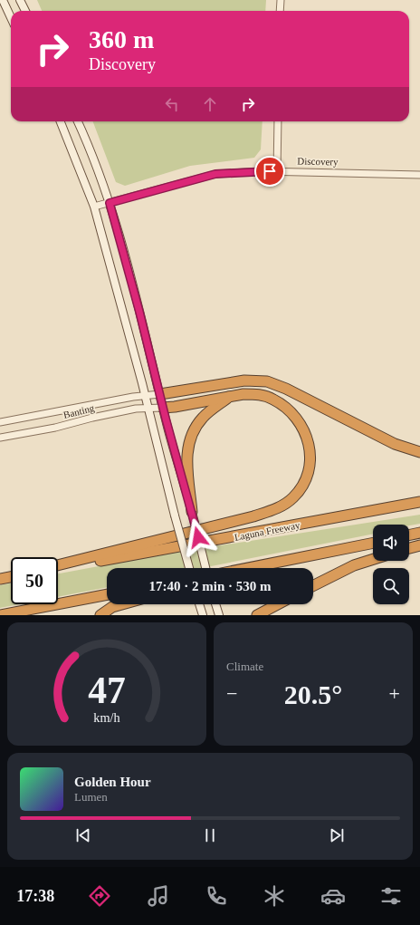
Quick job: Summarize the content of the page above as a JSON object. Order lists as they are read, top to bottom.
{
  "streets": {
    "highway": ["Laguna Freeway"],
    "street": ["Discovery", "Banting"]
  },
  "page": {
    "turn": ["360 m", "Discovery"],
    "limit": "50",
    "trip": "17:40 · 2 min · 530 m",
    "tile": "Climate",
    "heat": ["−", "20.5°", "+"],
    "song": ["Golden Hour", "Lumen"],
    "tabs": "17:38",
    "gauge": ["47", "km/h"]
  }
}
